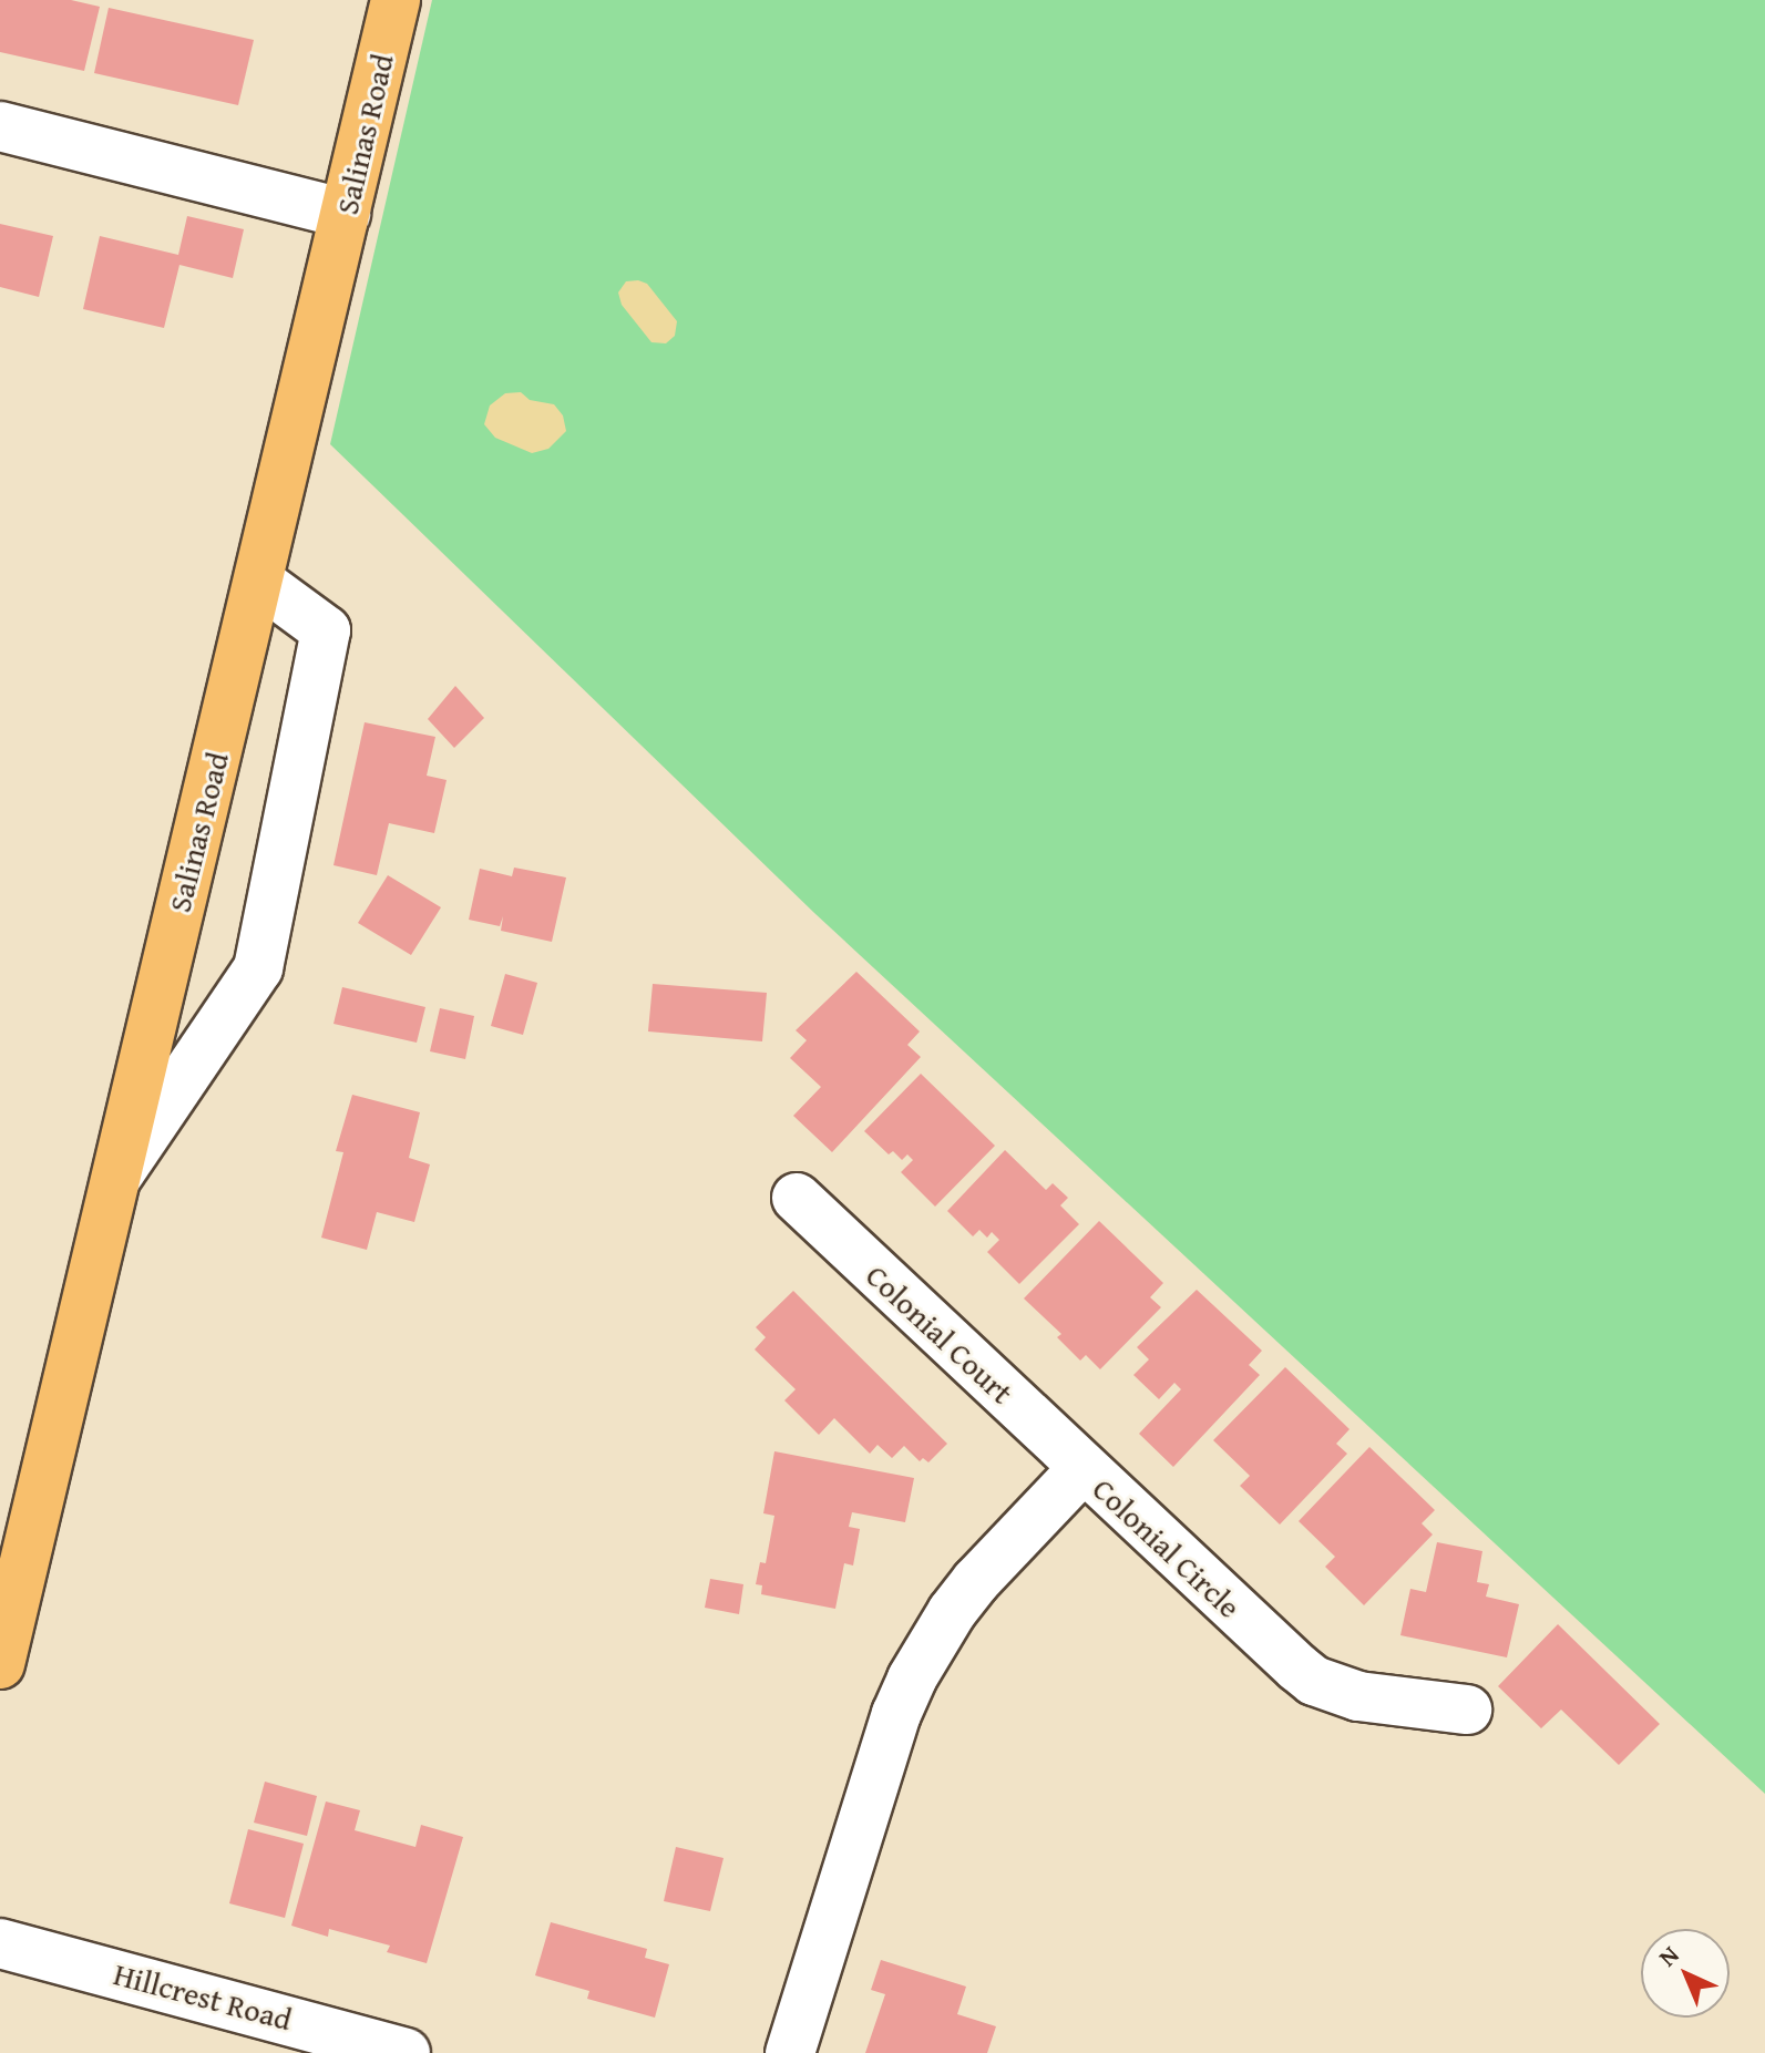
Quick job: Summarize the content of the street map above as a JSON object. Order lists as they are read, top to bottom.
{
  "streets": {
    "main road": ["Salinas Road"],
    "street": ["Colonial Court", "Colonial Circle", "Hillcrest Road"]
  },
  "crossings": [
    ["Colonial Court", "Colonial Circle"]
  ],
  "north": "top left"
}
